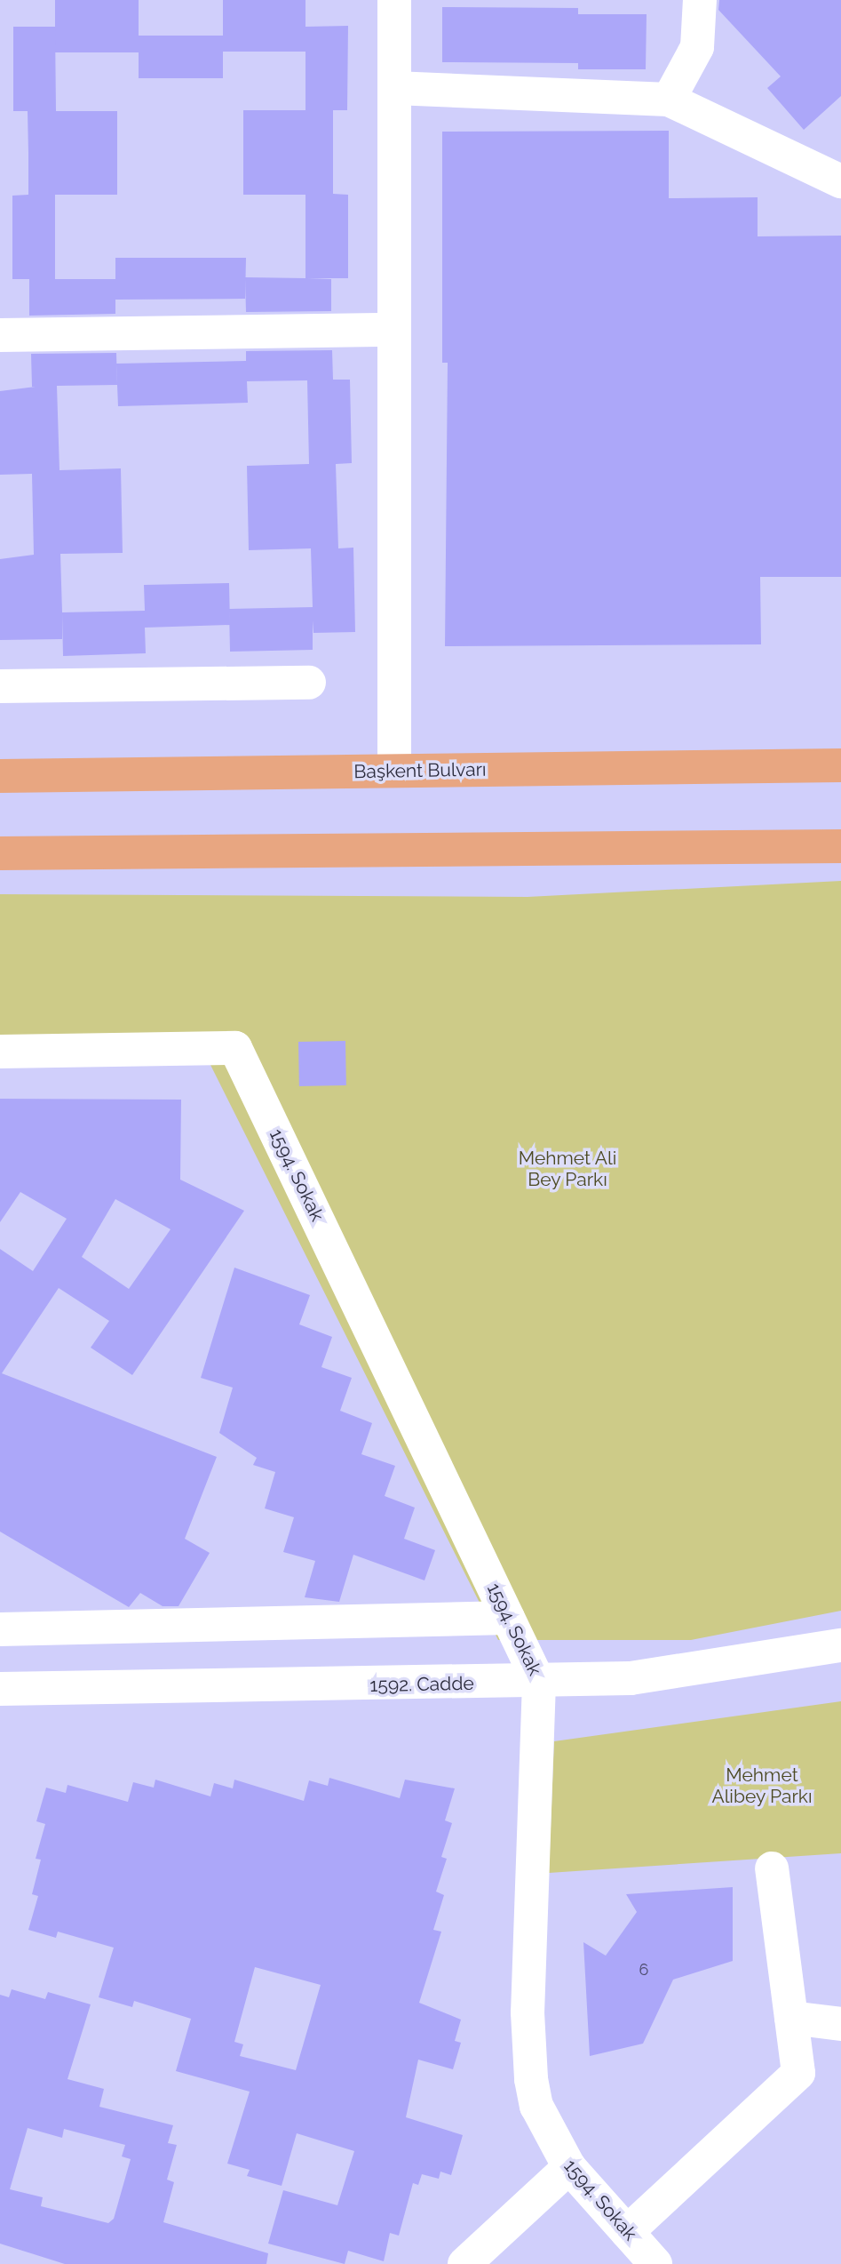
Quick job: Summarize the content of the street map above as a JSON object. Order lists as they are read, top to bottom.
{
  "streets": {
    "main road": ["Başkent Bulvarı"],
    "street": ["1594. Sokak", "1592. Cadde"]
  },
  "crossings": [
    ["1594. Sokak", "1592. Cadde"]
  ],
  "parks": ["Mehmet Ali Bey Parkı", "Mehmet Alibey Parkı"],
  "house_numbers": ["6"]
}
